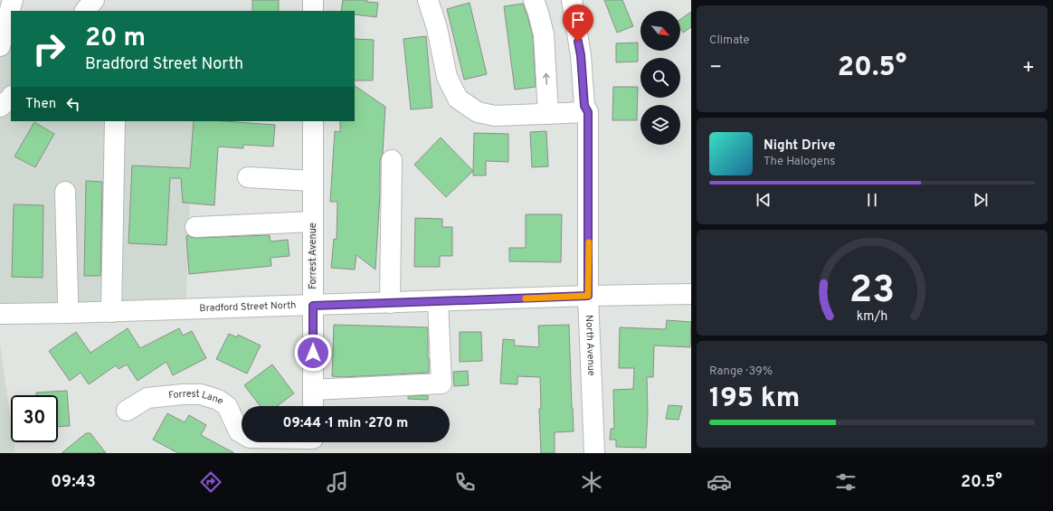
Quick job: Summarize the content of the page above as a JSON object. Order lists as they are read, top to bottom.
{
  "streets": {
    "street": [
      "Forrest Avenue",
      "Bradford Street North",
      "North Avenue",
      "Forrest Lane"
    ]
  },
  "crossings": [
    ["Forrest Avenue", "Bradford Street North"],
    ["Bradford Street North", "North Avenue"]
  ],
  "north": "bottom right",
  "page": {
    "tile": [
      "Climate",
      ["Range · 39%", "195 km"]
    ],
    "turn": ["20 m", "Bradford Street North"],
    "heat": ["−", "20.5°", "+"],
    "then": "Then",
    "song": ["Night Drive", "The Halogens"],
    "limit": "30",
    "trip": "09:44 · 1 min · 270 m",
    "tabs": ["09:43", "20.5°"],
    "gauge": ["23", "km/h"]
  }
}
